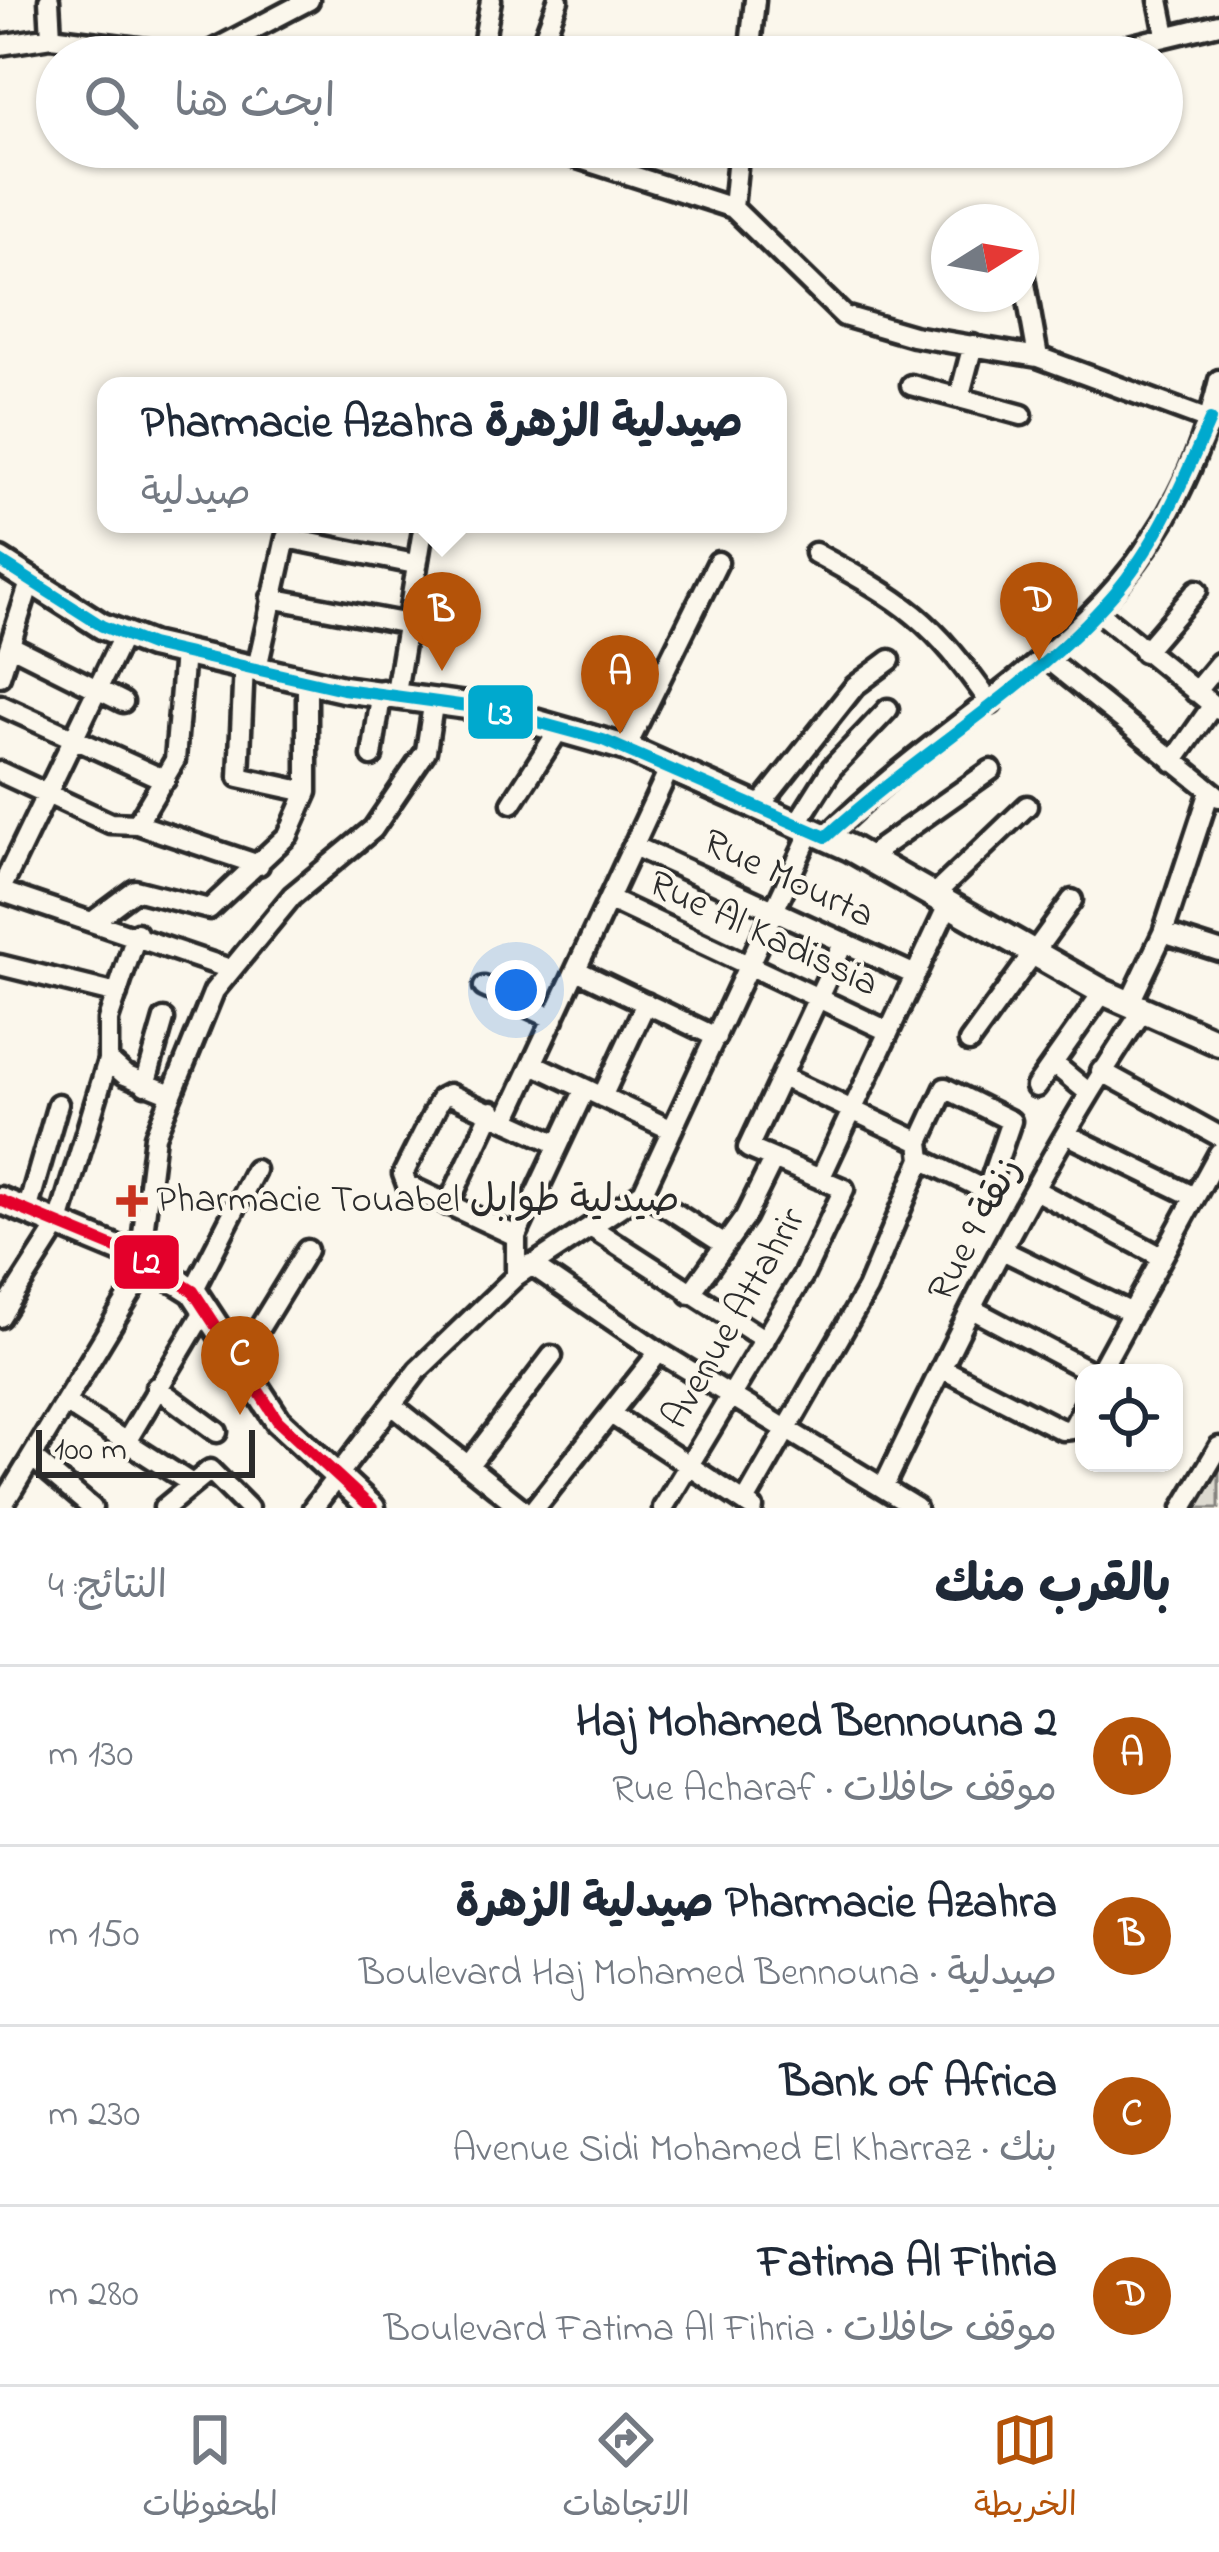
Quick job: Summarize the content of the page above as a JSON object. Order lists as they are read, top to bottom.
{
  "streets": {
    "street": [
      "Rue Mourta",
      "Rue Al Kadissia",
      "Rue 9 زنقة",
      "Avenue Attahrir"
    ]
  },
  "places": {
    "health": ["Pharmacie Touabel صيدلية طوابل"]
  },
  "lines": ["transit line L3", "transit line L2"],
  "scale_bar": "100 m",
  "north": "right",
  "page": {
    "search": "ابحث هنا",
    "popup": ["Pharmacie Azahra صيدلية الزهرة", "صيدلية"],
    "pins": [
      "D",
      "B",
      "A",
      "C"
    ],
    "scale": "100 m",
    "heading": ["بالقرب منك", "النتائج: 4"],
    "list": [
      {
        "mark": "A",
        "name": "Haj Mohamed Bennouna 2",
        "note": "موقف حافلات · Rue Acharaf",
        "value": "130 m"
      },
      {
        "mark": "B",
        "name": "Pharmacie Azahra صيدلية الزهرة",
        "note": "صيدلية · Boulevard Haj Mohamed Bennouna",
        "value": "150 m"
      },
      {
        "mark": "C",
        "name": "Bank of Africa",
        "note": "بنك · Avenue Sidi Mohamed El Kharraz",
        "value": "230 m"
      },
      {
        "mark": "D",
        "name": "Fatima Al Fihria",
        "note": "موقف حافلات · Boulevard Fatima Al Fihria",
        "value": "280 m"
      }
    ],
    "nav": ["الخريطة", "الاتجاهات", "المحفوظات"]
  }
}
